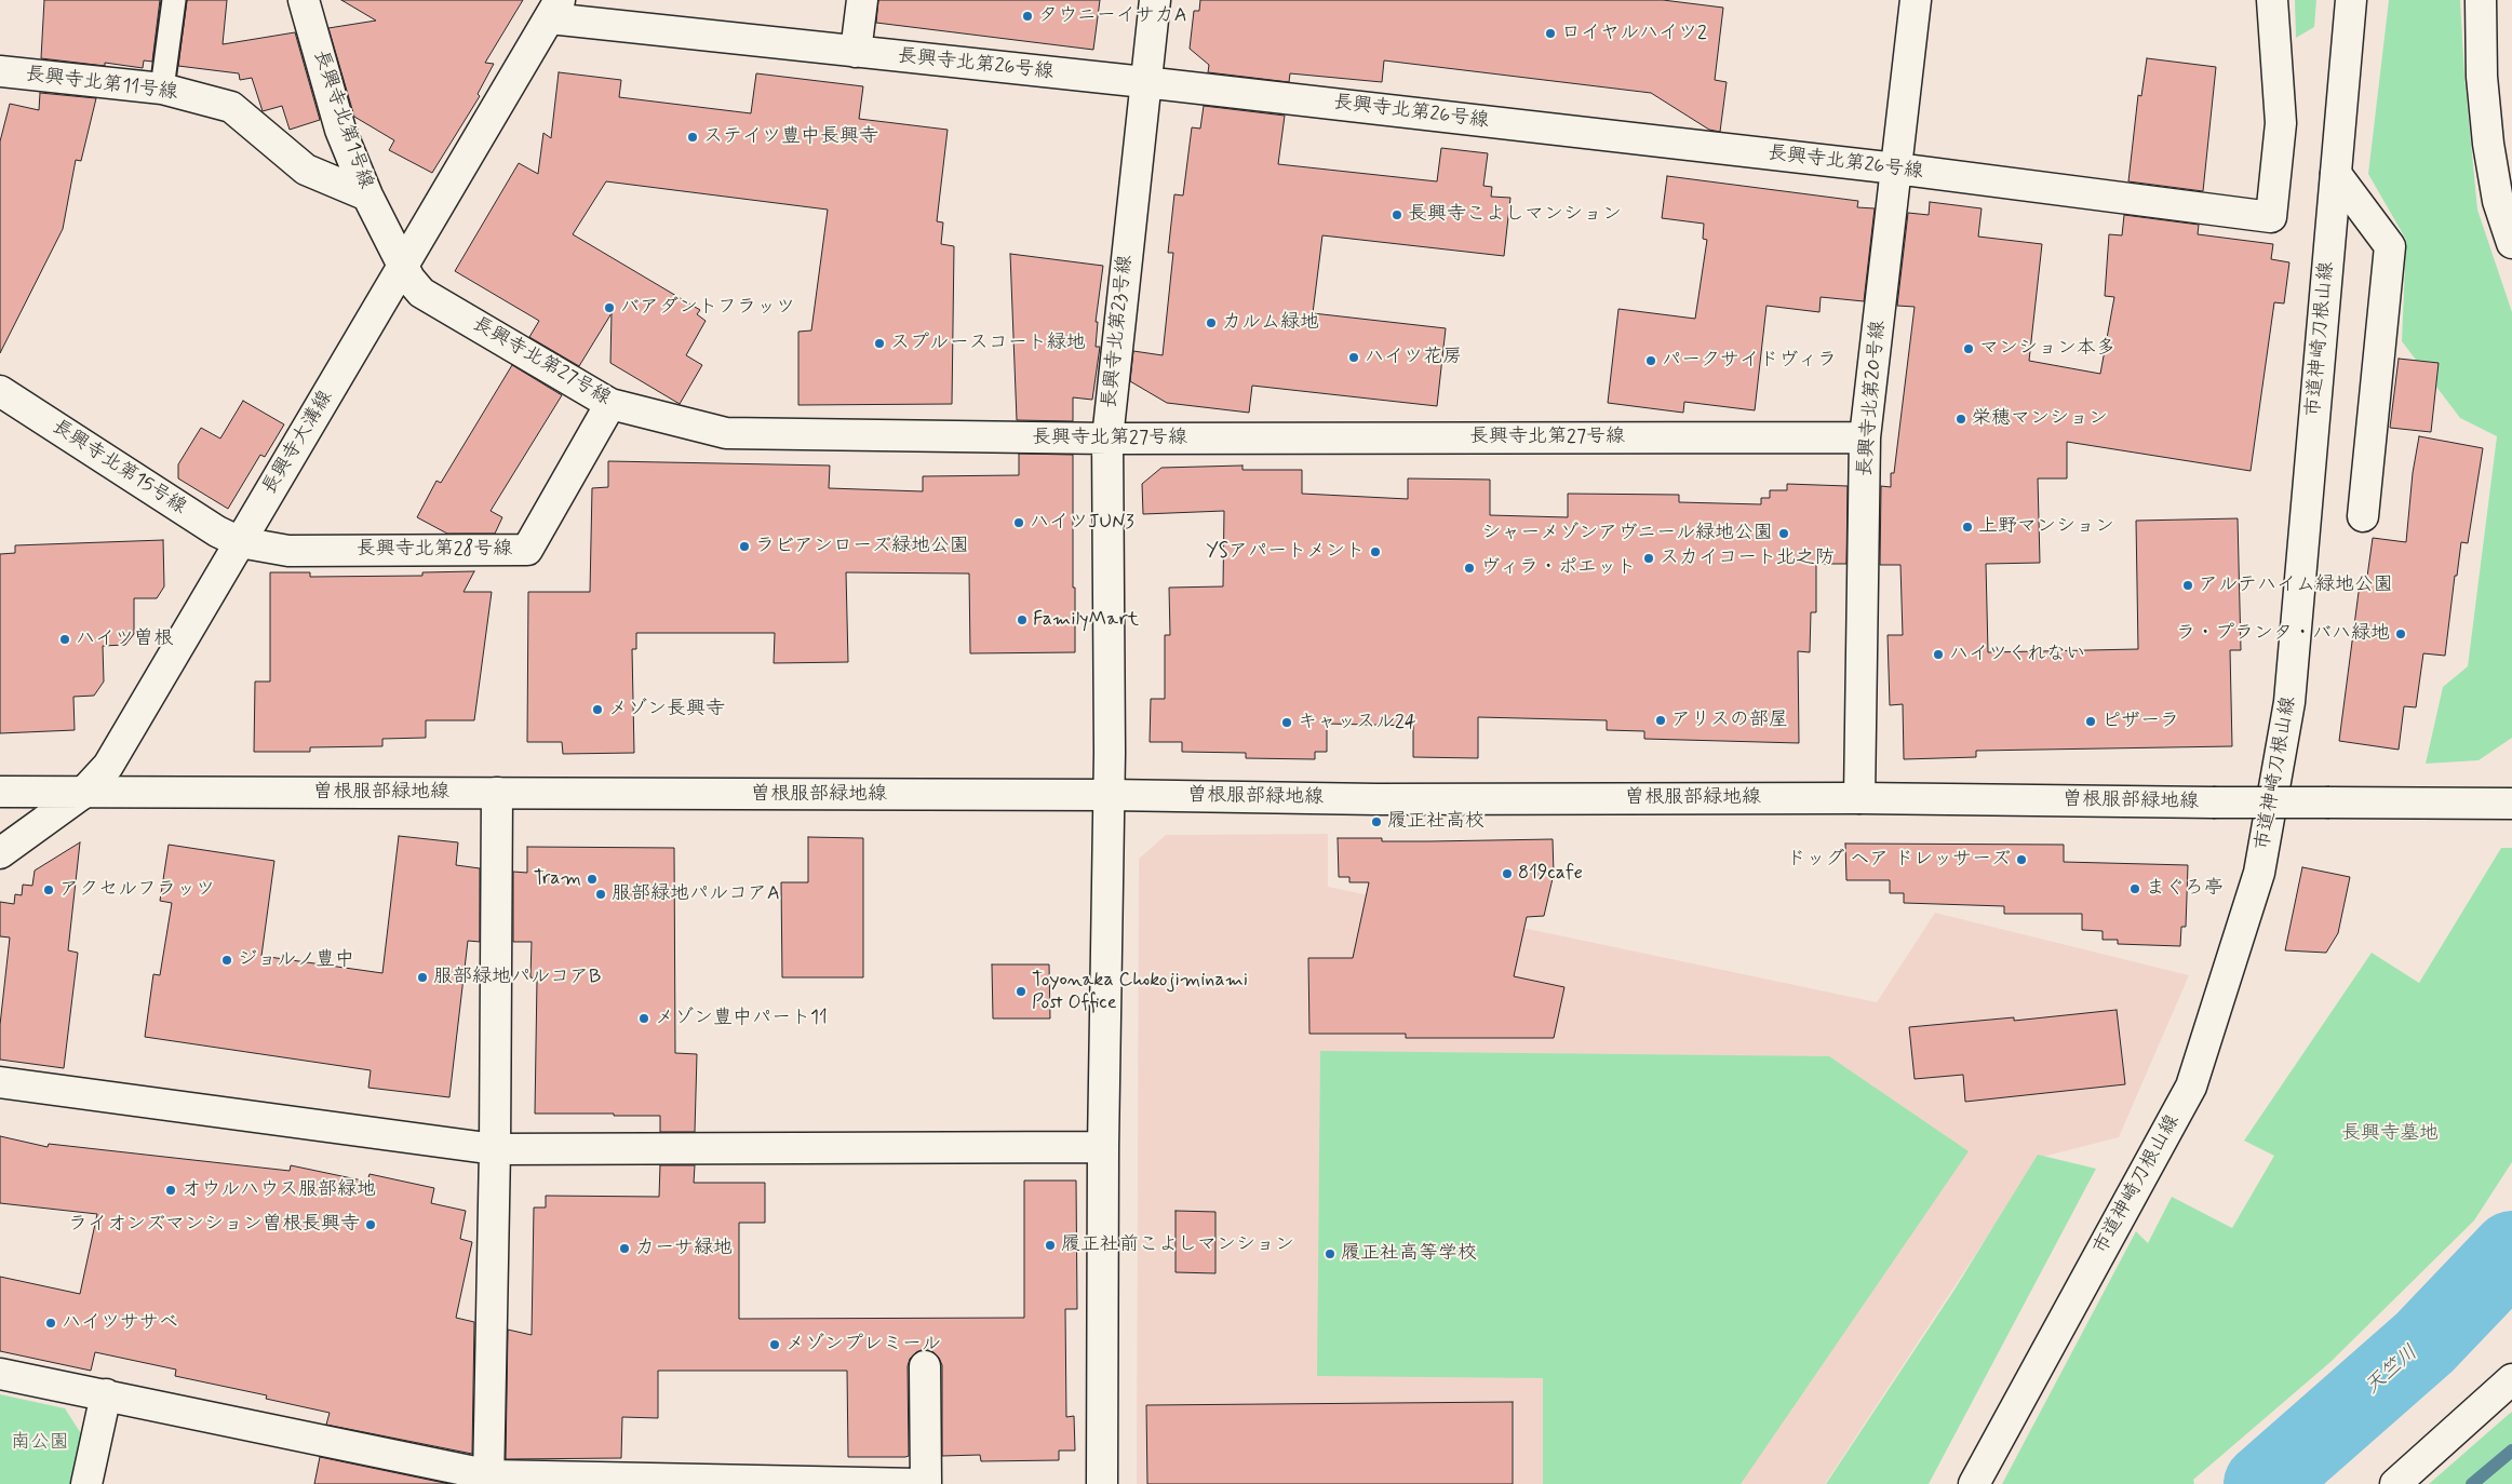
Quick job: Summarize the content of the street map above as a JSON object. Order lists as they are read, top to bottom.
{
  "streets": {
    "street": [
      "長興寺北第26号線",
      "長興寺北第11号線",
      "長興寺北第1号線",
      "長興寺北第23号線",
      "市道神崎刀根山線",
      "長興寺北第27号線",
      "長興寺北第20号線",
      "長興寺大溝線",
      "長興寺北第15号線",
      "長興寺北第28号線",
      "曽根服部緑地線"
    ]
  },
  "crossings": [
    ["長興寺北第26号線", "長興寺北第23号線"],
    ["長興寺北第26号線", "長興寺北第20号線"],
    ["長興寺北第26号線", "長興寺大溝線"],
    ["長興寺北第11号線", "長興寺北第1号線"],
    ["長興寺北第1号線", "長興寺北第27号線"],
    ["長興寺北第1号線", "長興寺大溝線"],
    ["長興寺北第23号線", "長興寺北第27号線"],
    ["長興寺北第23号線", "曽根服部緑地線"],
    ["長興寺北第27号線", "長興寺北第20号線"],
    ["長興寺北第27号線", "長興寺大溝線"],
    ["長興寺北第27号線", "長興寺北第28号線"],
    ["長興寺北第20号線", "曽根服部緑地線"],
    ["長興寺大溝線", "長興寺北第15号線"],
    ["長興寺大溝線", "長興寺北第28号線"],
    ["長興寺大溝線", "曽根服部緑地線"],
    ["長興寺北第15号線", "長興寺北第28号線"]
  ],
  "water": ["天竺川"],
  "parks": ["長興寺墓地", "南公園"],
  "places": [
    "タウニーイサカA",
    "ロイヤルハイツ2",
    "ステイツ豊中長興寺",
    "長興寺こよしマンション",
    "バアダントフラッツ",
    "カルム緑地",
    "スプルースコート緑地",
    "マンション本多",
    "ハイツ花房",
    "パークサイドヴィラ",
    "栄穂マンション",
    "ハイツJUN3",
    "上野マンション",
    "シャーメゾンアヴニール緑地公園",
    "ラビアンローズ緑地公園",
    "YSアパートメント",
    "スカイコート北之防",
    "ヴィラ・ポエット",
    "アルテハイム緑地公園",
    "FamilyMart",
    "ラ・プランタ・バハ緑地",
    "ハイツ曽根",
    "ハイツくれない",
    "メゾン長興寺",
    "アリスの部屋",
    "ピザーラ",
    "キャッスル24",
    "履正社高校",
    "ドッグ ヘア ドレッサーズ",
    "819cafe",
    "Tram",
    "まぐろ亭",
    "アクセルフラッツ",
    "服部緑地パルコアA",
    "ジョルノ豊中",
    "服部緑地パルコアB",
    "Toyonaka Chokojiminami Post Office",
    "メゾン豊中パート11",
    "オウルハウス服部緑地",
    "ライオンズマンション曽根長興寺",
    "履正社前こよしマンション",
    "カーサ緑地",
    "履正社高等学校",
    "ハイツササベ",
    "メゾンプレミール"
  ]
}
